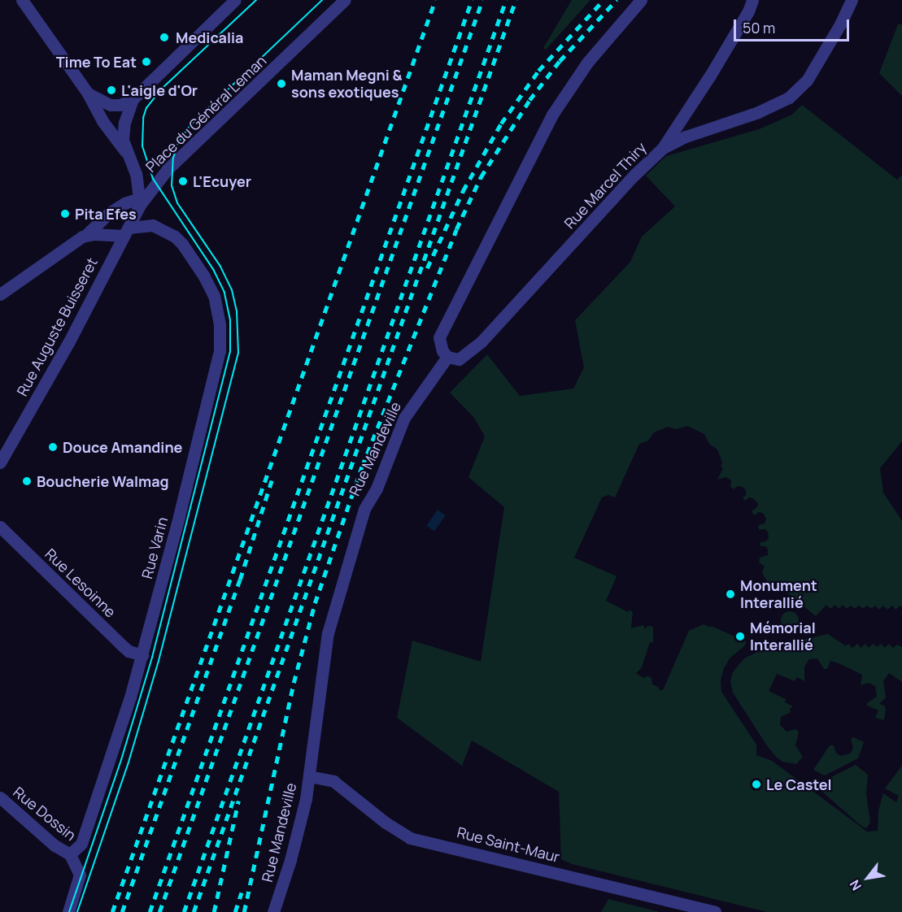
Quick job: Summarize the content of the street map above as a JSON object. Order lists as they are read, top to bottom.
{
  "streets": {
    "street": [
      "Place du Général Leman",
      "Rue Marcel Thiry",
      "Rue Auguste Buisseret",
      "Rue Mandeville",
      "Rue Varin",
      "Rue Lesoinne",
      "Rue Dossin",
      "Rue Saint-Maur"
    ]
  },
  "crossings": [
    ["Place du Général Leman", "Rue Auguste Buisseret"],
    ["Rue Marcel Thiry", "Rue Mandeville"],
    ["Rue Auguste Buisseret", "Rue Varin"],
    ["Rue Mandeville", "Rue Saint-Maur"],
    ["Rue Varin", "Rue Lesoinne"],
    ["Rue Varin", "Rue Dossin"]
  ],
  "places": [
    "Medicalia",
    "Time To Eat",
    "Maman Megni & sons exotiques",
    "L'aigle d'Or",
    "L'Ecuyer",
    "Pita Efes",
    "Douce Amandine",
    "Boucherie Walmag",
    "Monument Interallié",
    "Mémorial Interallié",
    "Le Castel"
  ],
  "scale_bar": "50 m",
  "north": "bottom left"
}
